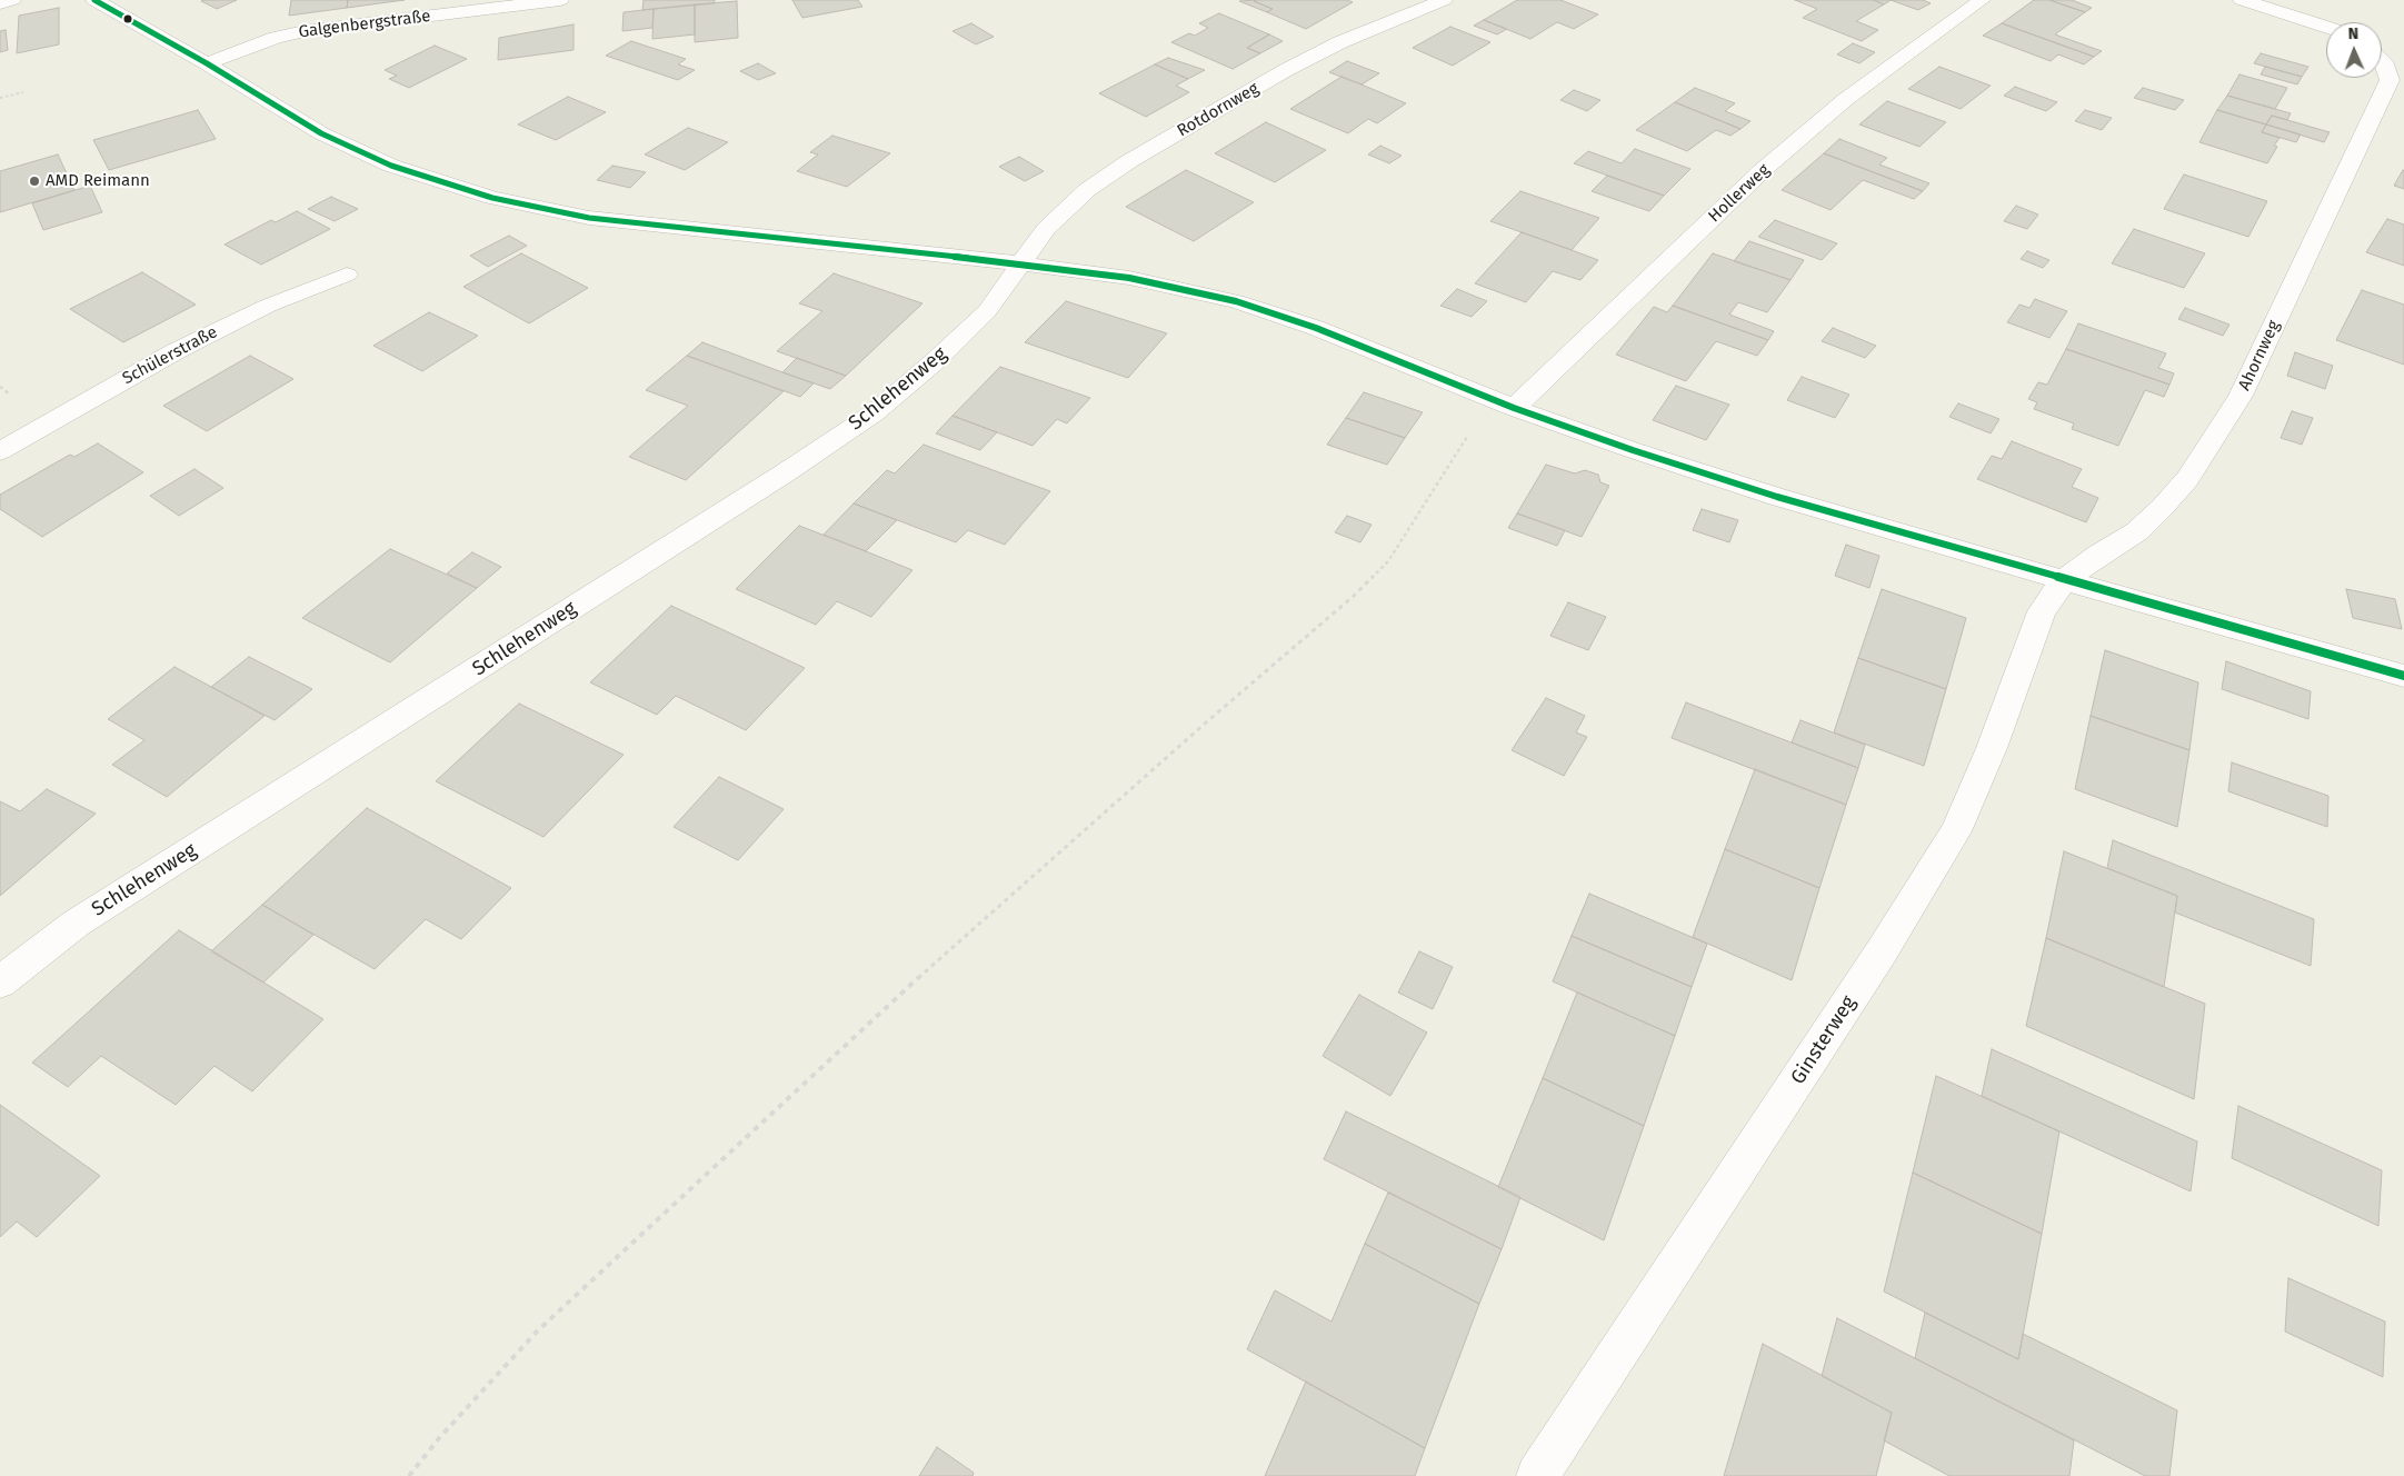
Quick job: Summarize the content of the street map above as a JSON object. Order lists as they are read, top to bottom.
{
  "streets": {
    "street": [
      "Galgenbergstraße",
      "Rotdornweg",
      "Hollerweg",
      "Schülerstraße",
      "Ahornweg",
      "Schlehenweg",
      "Ginsterweg"
    ]
  },
  "crossings": [
    ["Rotdornweg", "Schlehenweg"],
    ["Ahornweg", "Ginsterweg"]
  ],
  "places": ["AMD Reimann"],
  "north": "top"
}
